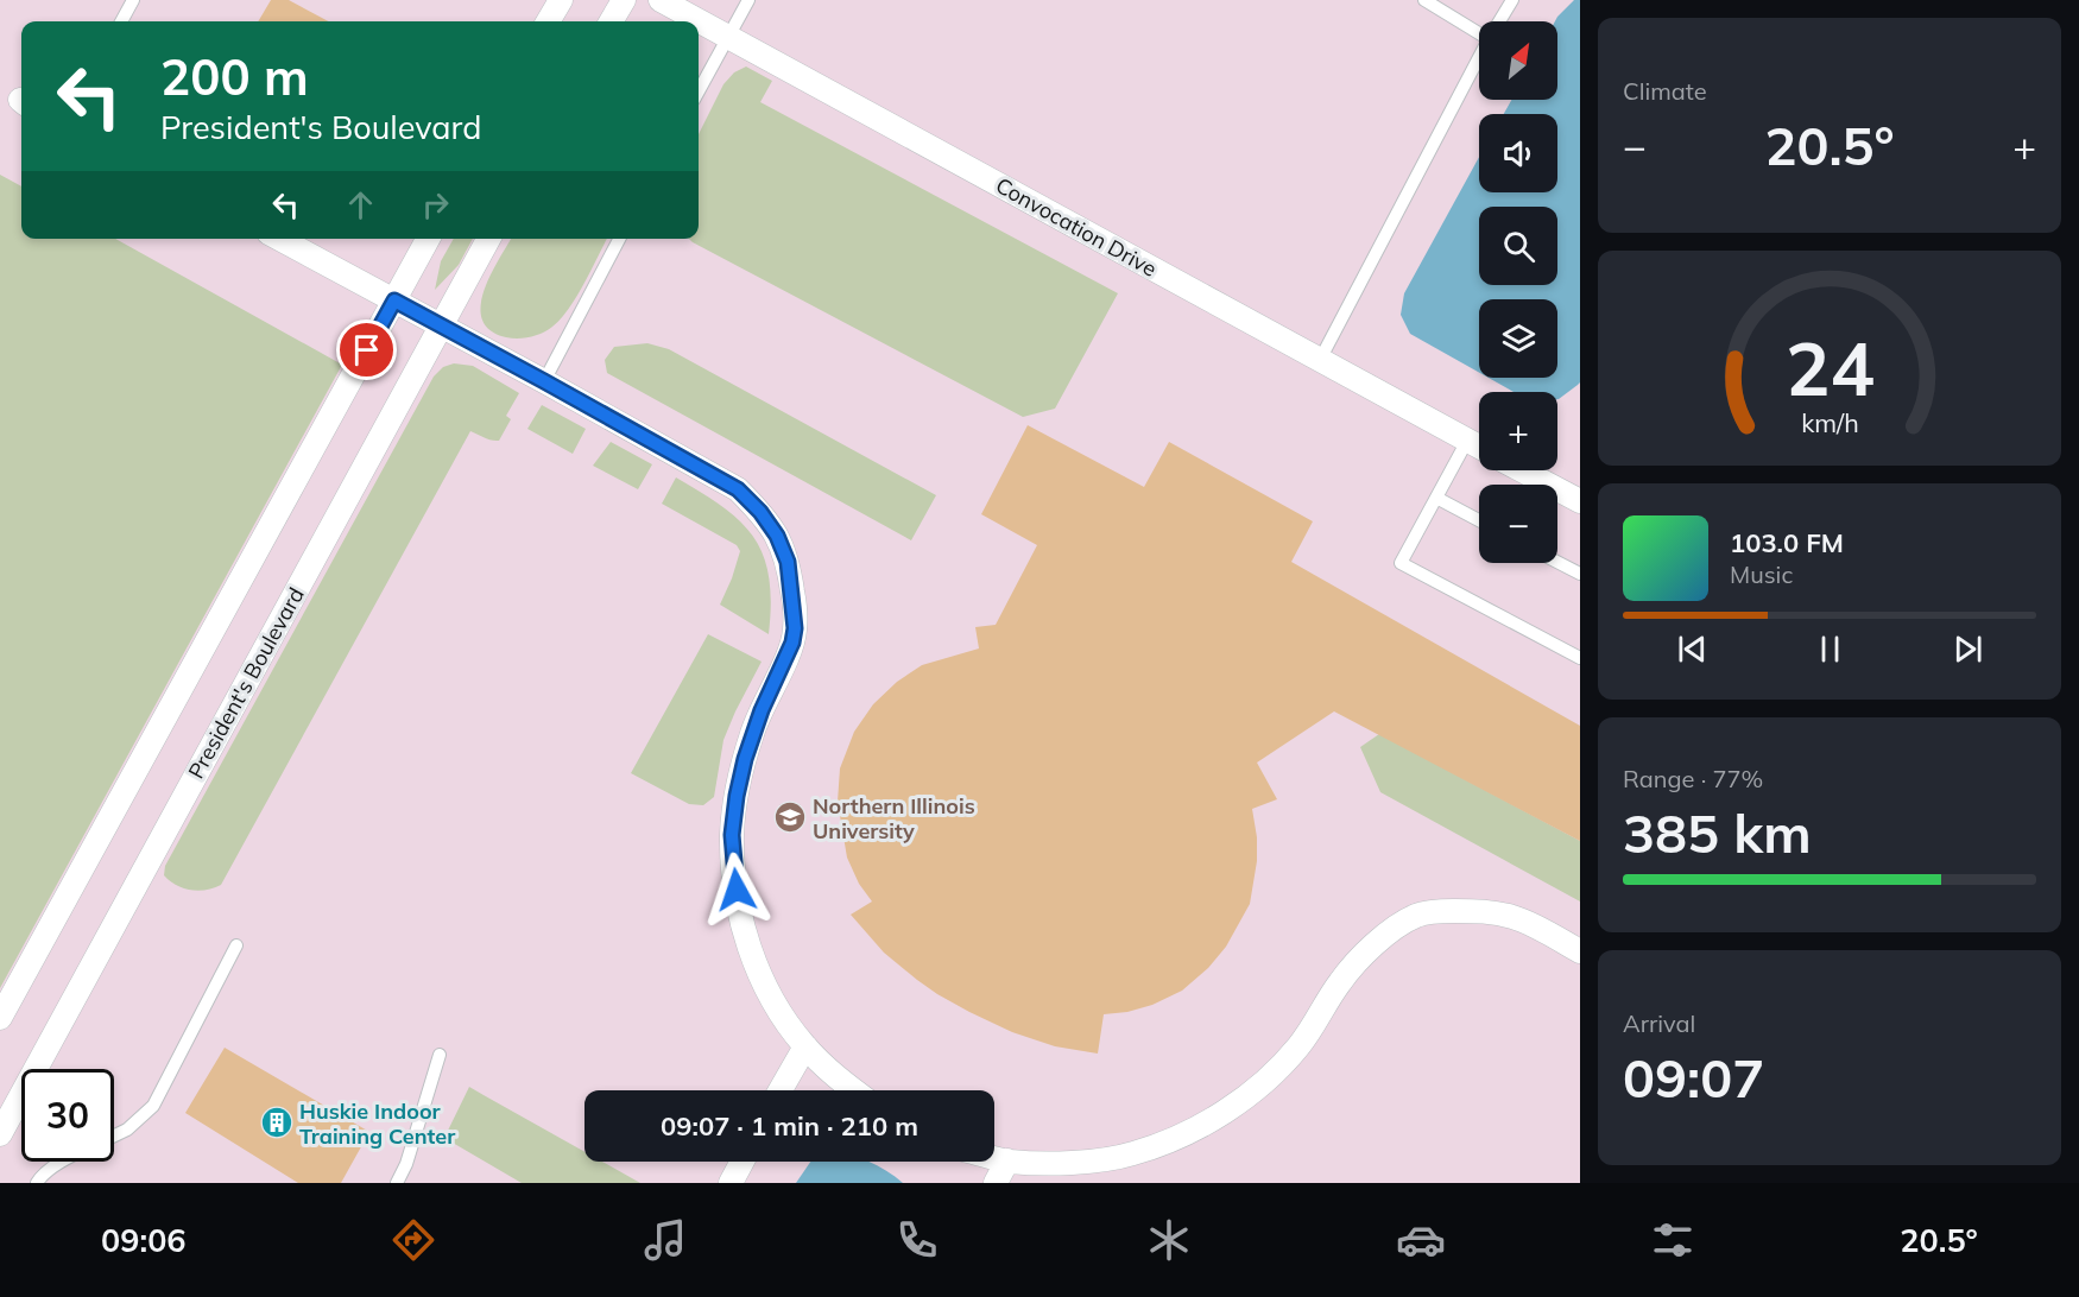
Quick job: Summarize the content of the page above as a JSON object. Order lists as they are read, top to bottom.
{
  "streets": {
    "street": ["Convocation Drive", "President's Boulevard"]
  },
  "places": {
    "school or university": ["Northern Illinois University"],
    "building": ["Huskie Indoor Training Center"]
  },
  "north": "top right",
  "page": {
    "tile": [
      "Climate",
      ["Range · 77%", "385 km"],
      ["Arrival", "09:07"]
    ],
    "map_buttons": ["+", "−"],
    "turn": ["200 m", "President's Boulevard"],
    "heat": ["−", "20.5°", "+"],
    "song": ["103.0 FM", "Music"],
    "limit": "30",
    "trip": "09:07 · 1 min · 210 m",
    "tabs": ["09:06", "20.5°"],
    "gauge": ["24", "km/h"]
  }
}
